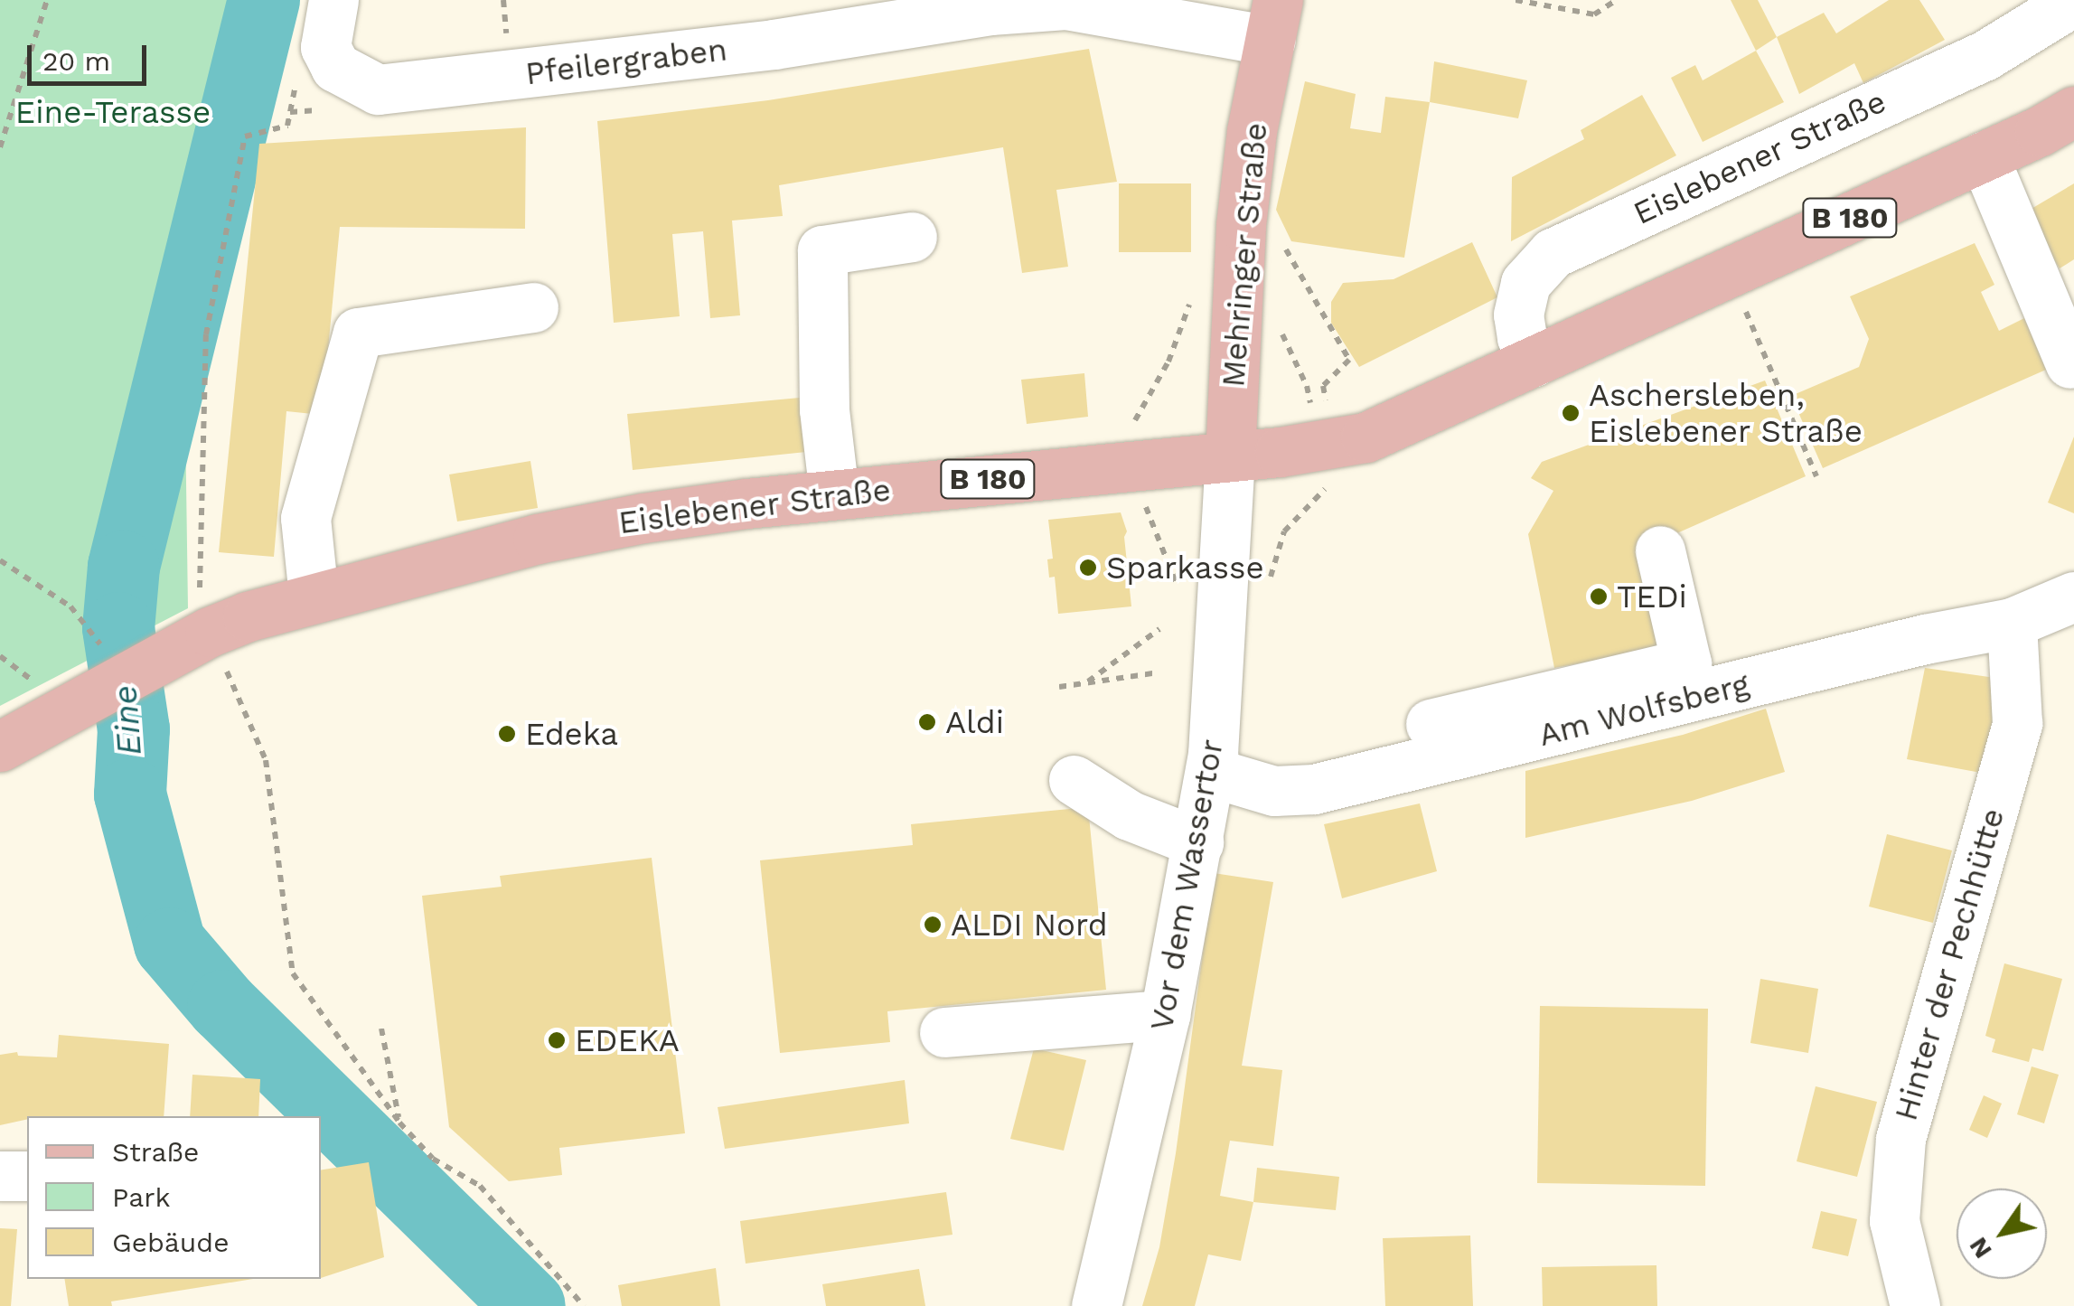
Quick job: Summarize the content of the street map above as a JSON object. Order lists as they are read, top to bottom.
{
  "streets": {
    "main road": ["Eislebener Straße", "B 180", "Mehringer Straße"],
    "street": [
      "Pfeilergraben",
      "Am Wolfsberg",
      "Vor dem Wassertor",
      "Hinter der Pechhütte"
    ]
  },
  "crossings": [
    ["Pfeilergraben", "Mehringer Straße"],
    ["Eislebener Straße", "Mehringer Straße"],
    ["Eislebener Straße", "Vor dem Wassertor"],
    ["Mehringer Straße", "Vor dem Wassertor"],
    ["Am Wolfsberg", "Vor dem Wassertor"],
    ["Am Wolfsberg", "Hinter der Pechhütte"]
  ],
  "water": ["Eine"],
  "parks": ["Eine-Terasse"],
  "places": [
    "Aschersleben, Eislebener Straße",
    "Sparkasse",
    "TEDi",
    "Aldi",
    "Edeka",
    "ALDI Nord",
    "EDEKA"
  ],
  "legend": ["Straße", "Park", "Gebäude"],
  "scale_bar": "20 m",
  "north": "bottom left"
}
